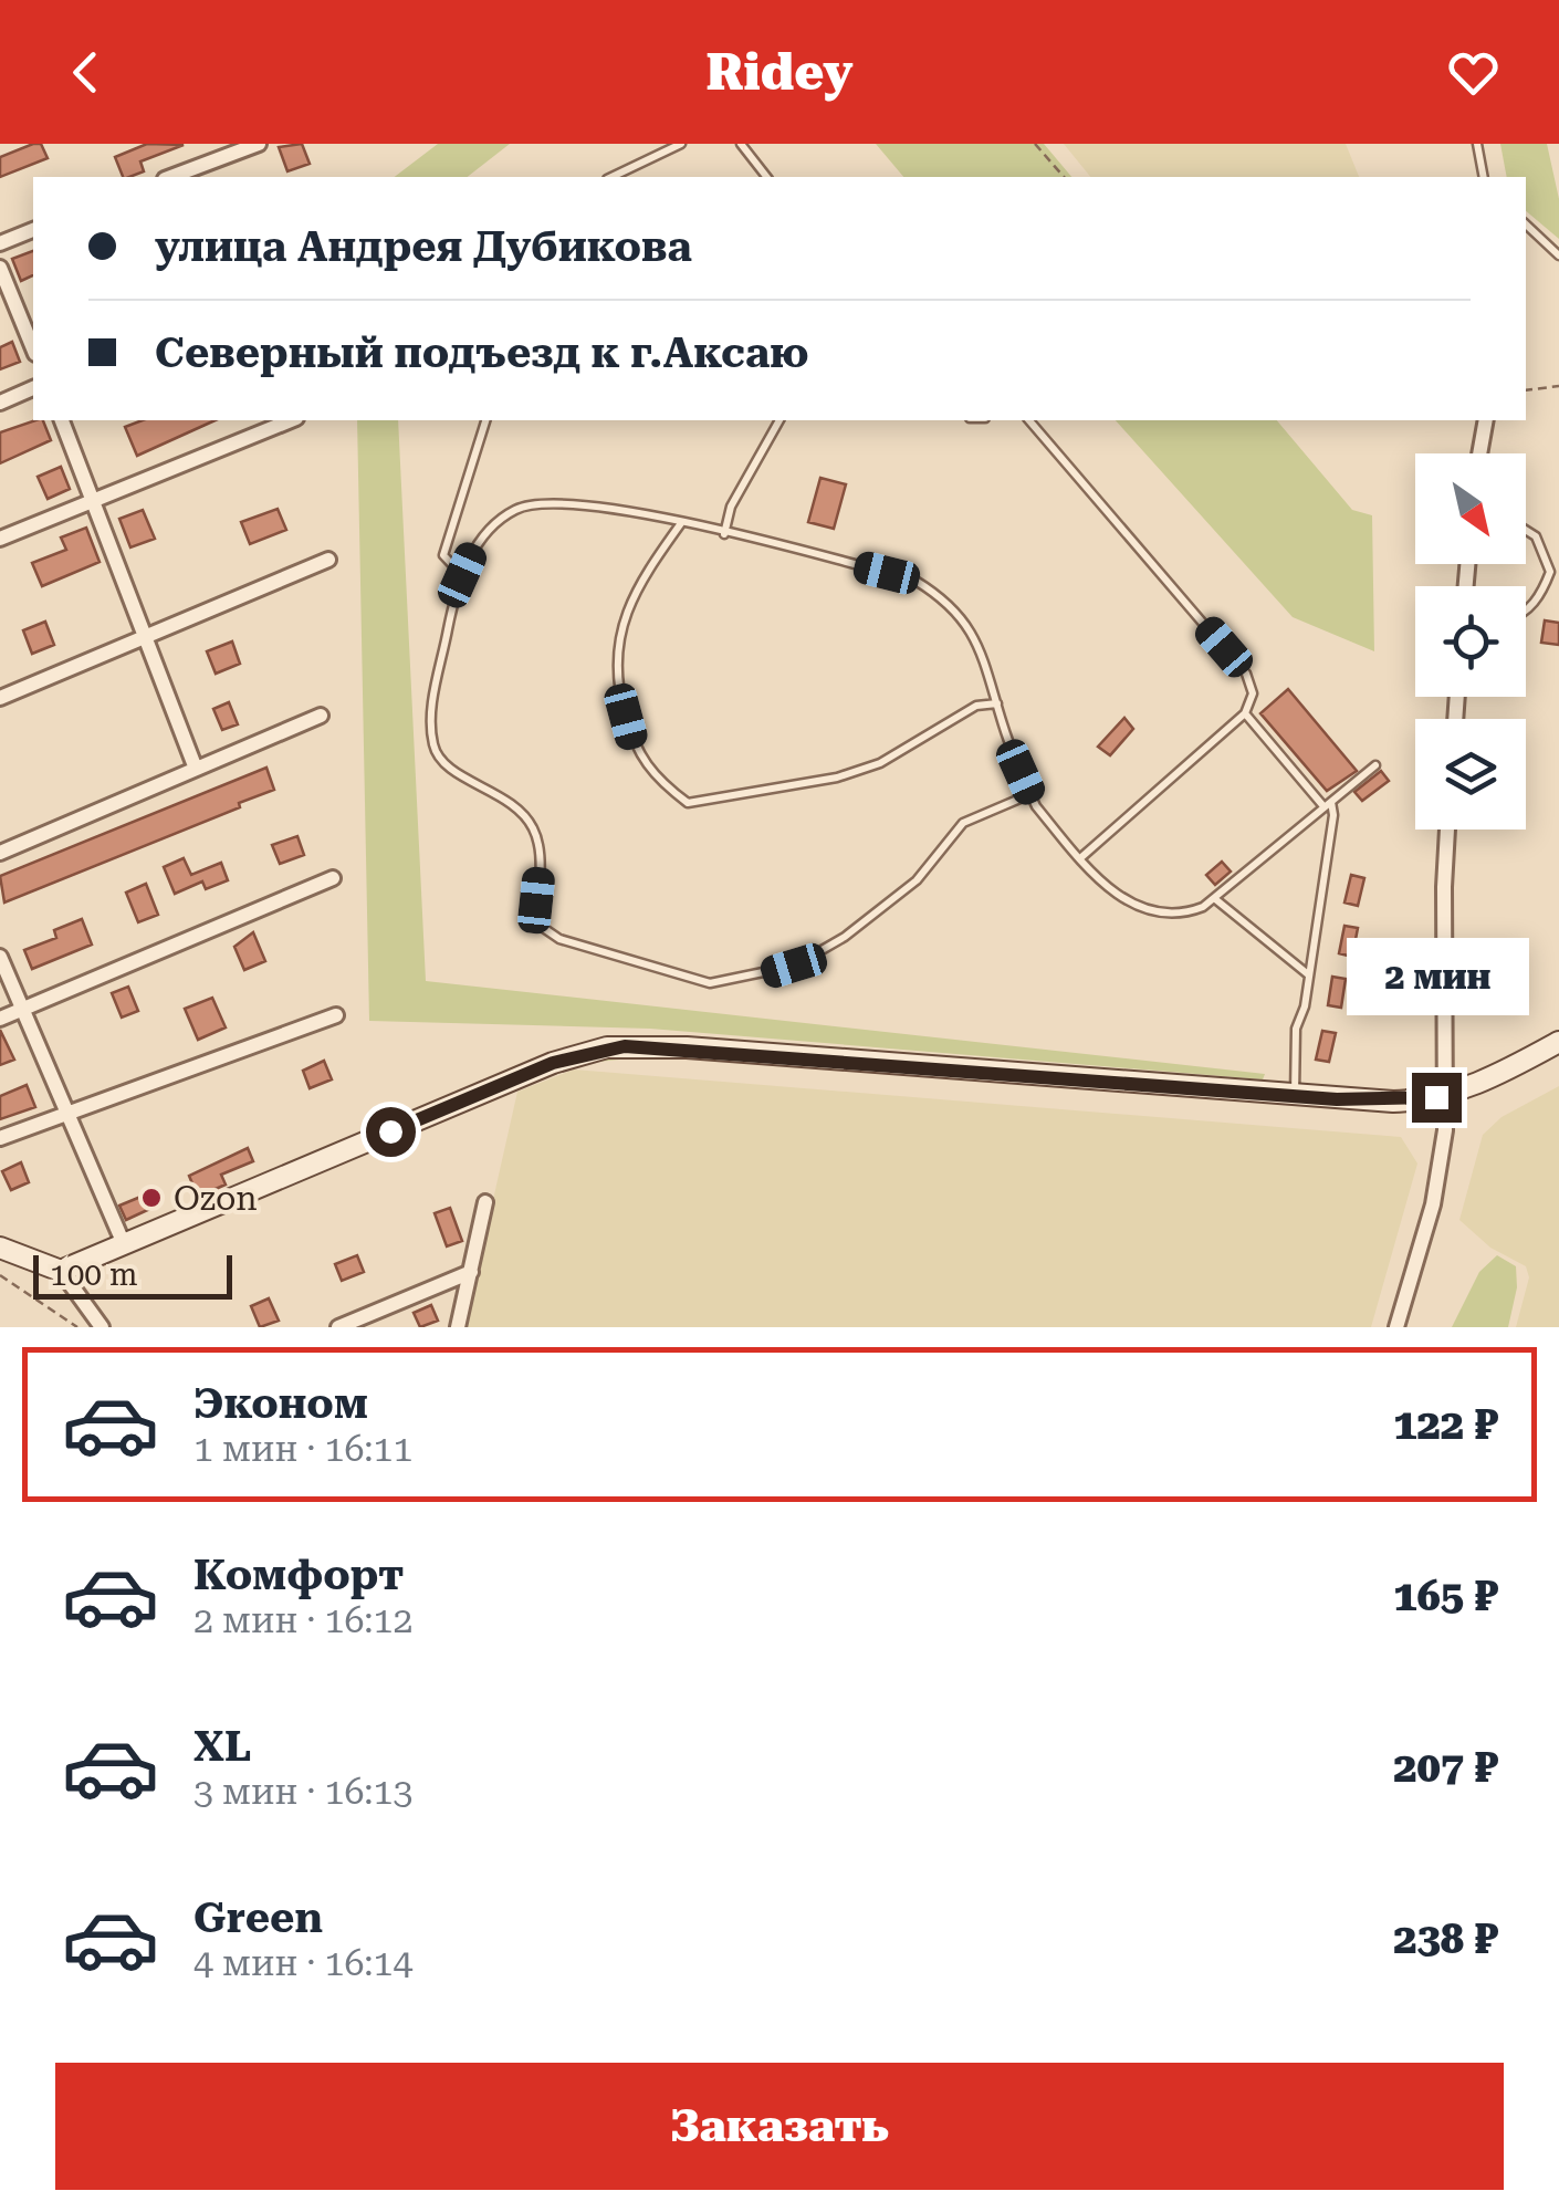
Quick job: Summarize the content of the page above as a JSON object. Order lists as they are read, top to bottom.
{
  "places": ["Ozon"],
  "scale_bar": "100 m",
  "north": "bottom right",
  "page": {
    "header": "Ridey",
    "banner": ["улица Андрея Дубикова", "Северный подъезд к г.Аксаю"],
    "bubble": "2 мин",
    "scale": "100 m",
    "list": [
      {
        "name": "Эконом",
        "note": "1 мин · 16:11",
        "value": "122 ₽"
      },
      {
        "name": "Комфорт",
        "note": "2 мин · 16:12",
        "value": "165 ₽"
      },
      {
        "name": "XL",
        "note": "3 мин · 16:13",
        "value": "207 ₽"
      },
      {
        "name": "Green",
        "note": "4 мин · 16:14",
        "value": "238 ₽"
      }
    ],
    "buttons": "Заказать"
  }
}
